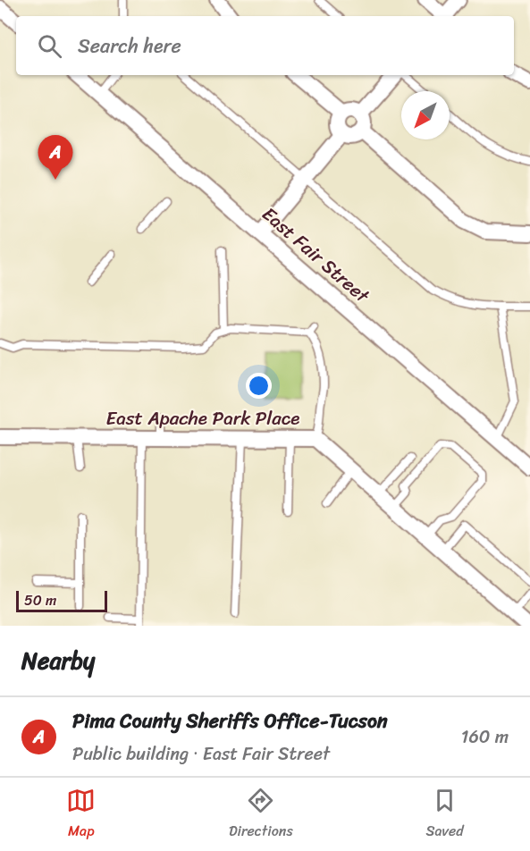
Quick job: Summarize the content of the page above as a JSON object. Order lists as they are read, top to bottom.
{
  "streets": {
    "street": ["East Fair Street", "East Apache Park Place"]
  },
  "scale_bar": "50 m",
  "north": "bottom left",
  "page": {
    "search": "Search here",
    "pins": "A",
    "scale": "50 m",
    "heading": "Nearby",
    "list": [
      {
        "mark": "A",
        "name": "Pima County Sheriffs Office-Tucson",
        "note": "Public building · East Fair Street",
        "value": "160 m"
      }
    ],
    "nav": ["Map", "Directions", "Saved"]
  }
}
